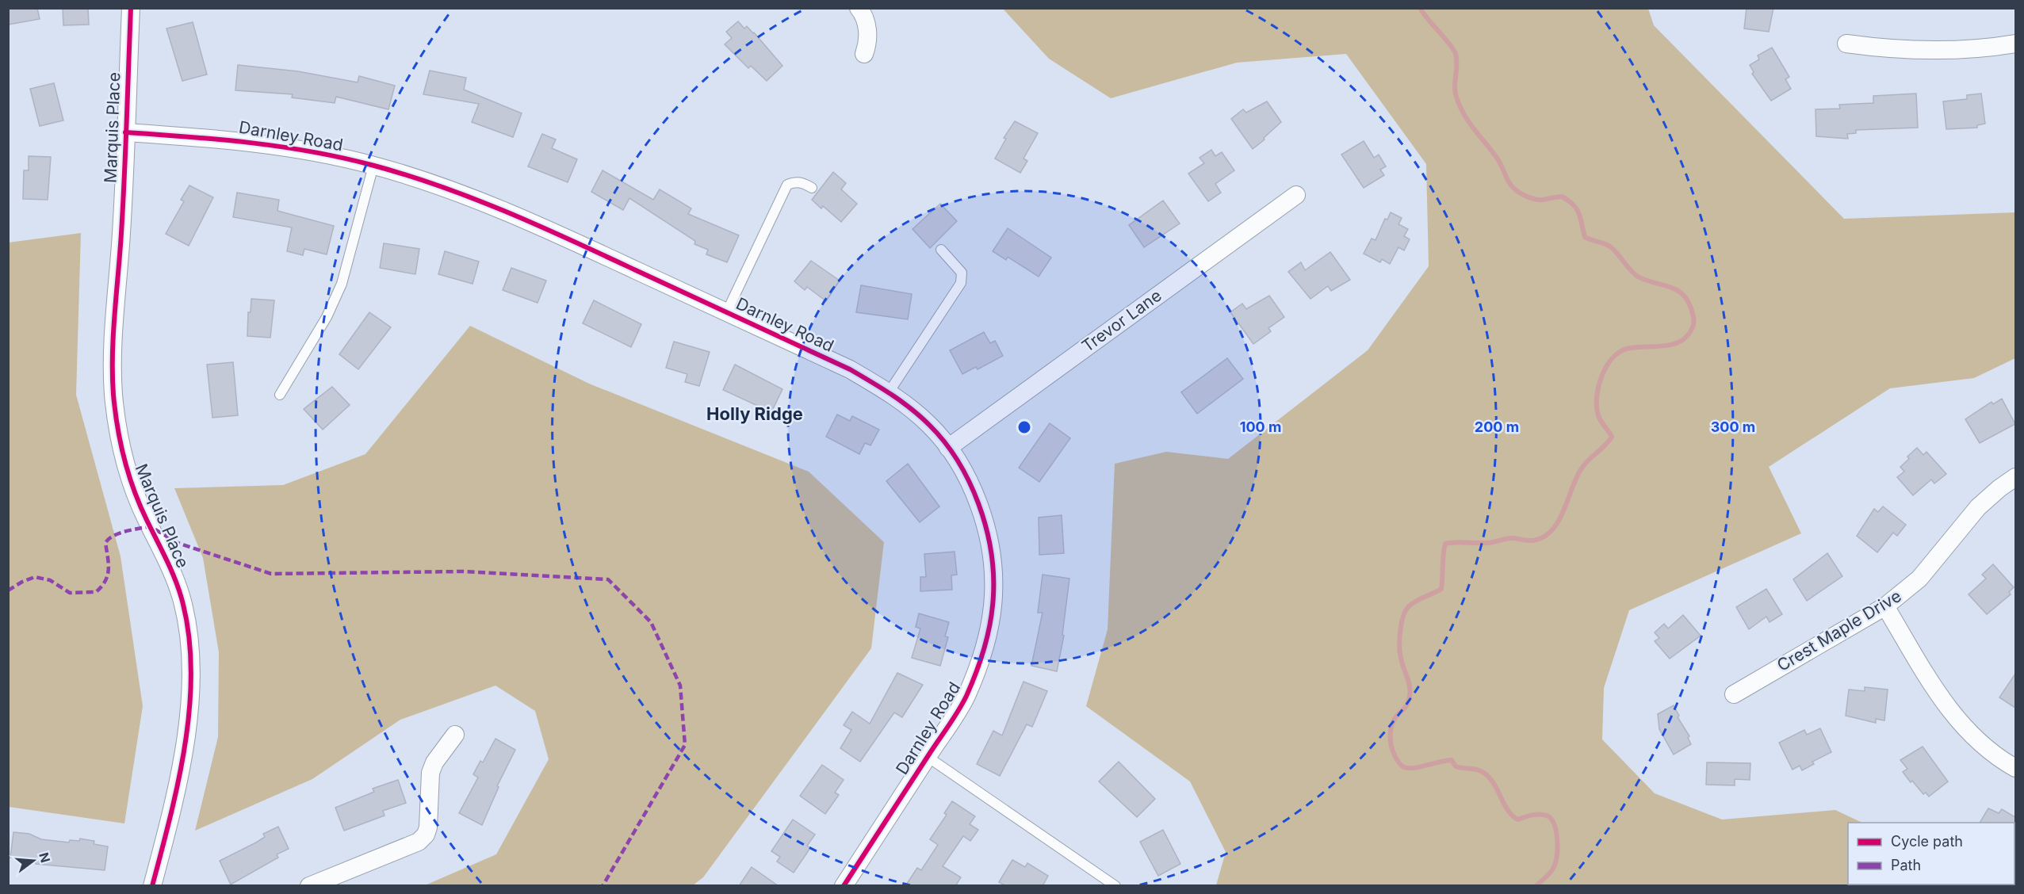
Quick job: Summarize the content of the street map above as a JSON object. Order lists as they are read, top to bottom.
{
  "streets": {
    "street": [
      "Marquis Place",
      "Darnley Road",
      "Trevor Lane",
      "Crest Maple Drive"
    ]
  },
  "crossings": [
    ["Marquis Place", "Darnley Road"],
    ["Darnley Road", "Trevor Lane"]
  ],
  "districts": ["Holly Ridge"],
  "legend": ["Cycle path", "Path"],
  "north": "right",
  "rings": ["100 m", "200 m", "300 m"]
}
